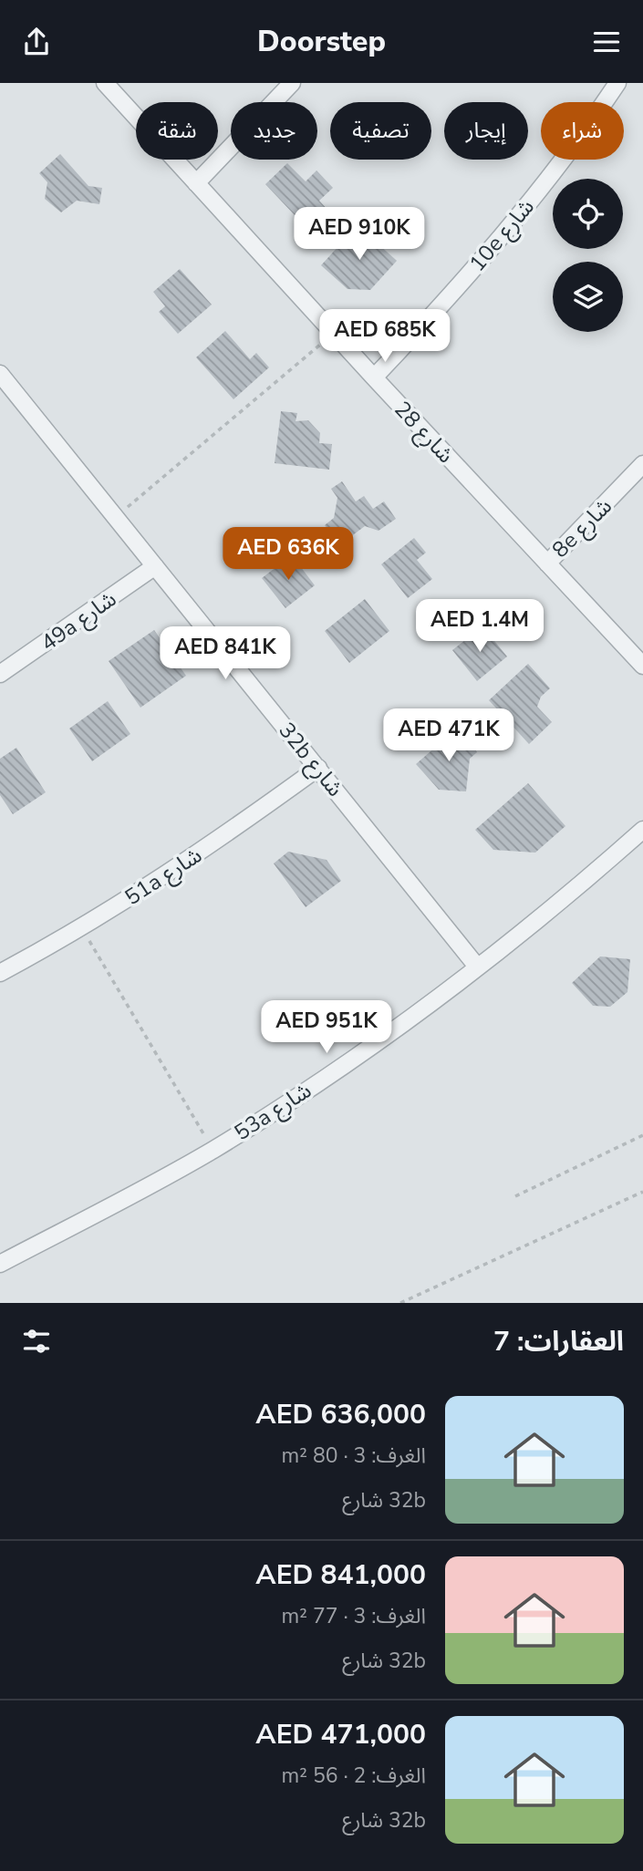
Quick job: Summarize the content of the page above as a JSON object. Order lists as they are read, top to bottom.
{
  "streets": {
    "street": [
      "10e شارع",
      "شارع 28",
      "8e شارع",
      "49a شارع",
      "32b شارع",
      "51a شارع",
      "53a شارع"
    ]
  },
  "crossings": [
    ["10e شارع", "شارع 28"],
    ["شارع 28", "8e شارع"],
    ["49a شارع", "32b شارع"],
    ["32b شارع", "51a شارع"],
    ["32b شارع", "53a شارع"]
  ],
  "page": {
    "header": "Doorstep",
    "chip": [
      "شراء",
      "إيجار",
      "تصفية",
      "جديد",
      "شقة"
    ],
    "price": [
      "AED 910K",
      "AED 685K",
      "AED 636K",
      "AED 1.4M",
      "AED 841K",
      "AED 471K",
      "AED 951K"
    ],
    "heading": "العقارات: 7",
    "list": [
      {
        "name": "AED 636,000",
        "note": "الغرف: 3 · 80 m² · 32b شارع"
      },
      {
        "name": "AED 841,000",
        "note": "الغرف: 3 · 77 m² · 32b شارع"
      },
      {
        "name": "AED 471,000",
        "note": "الغرف: 2 · 56 m² · 32b شارع"
      }
    ]
  }
}
